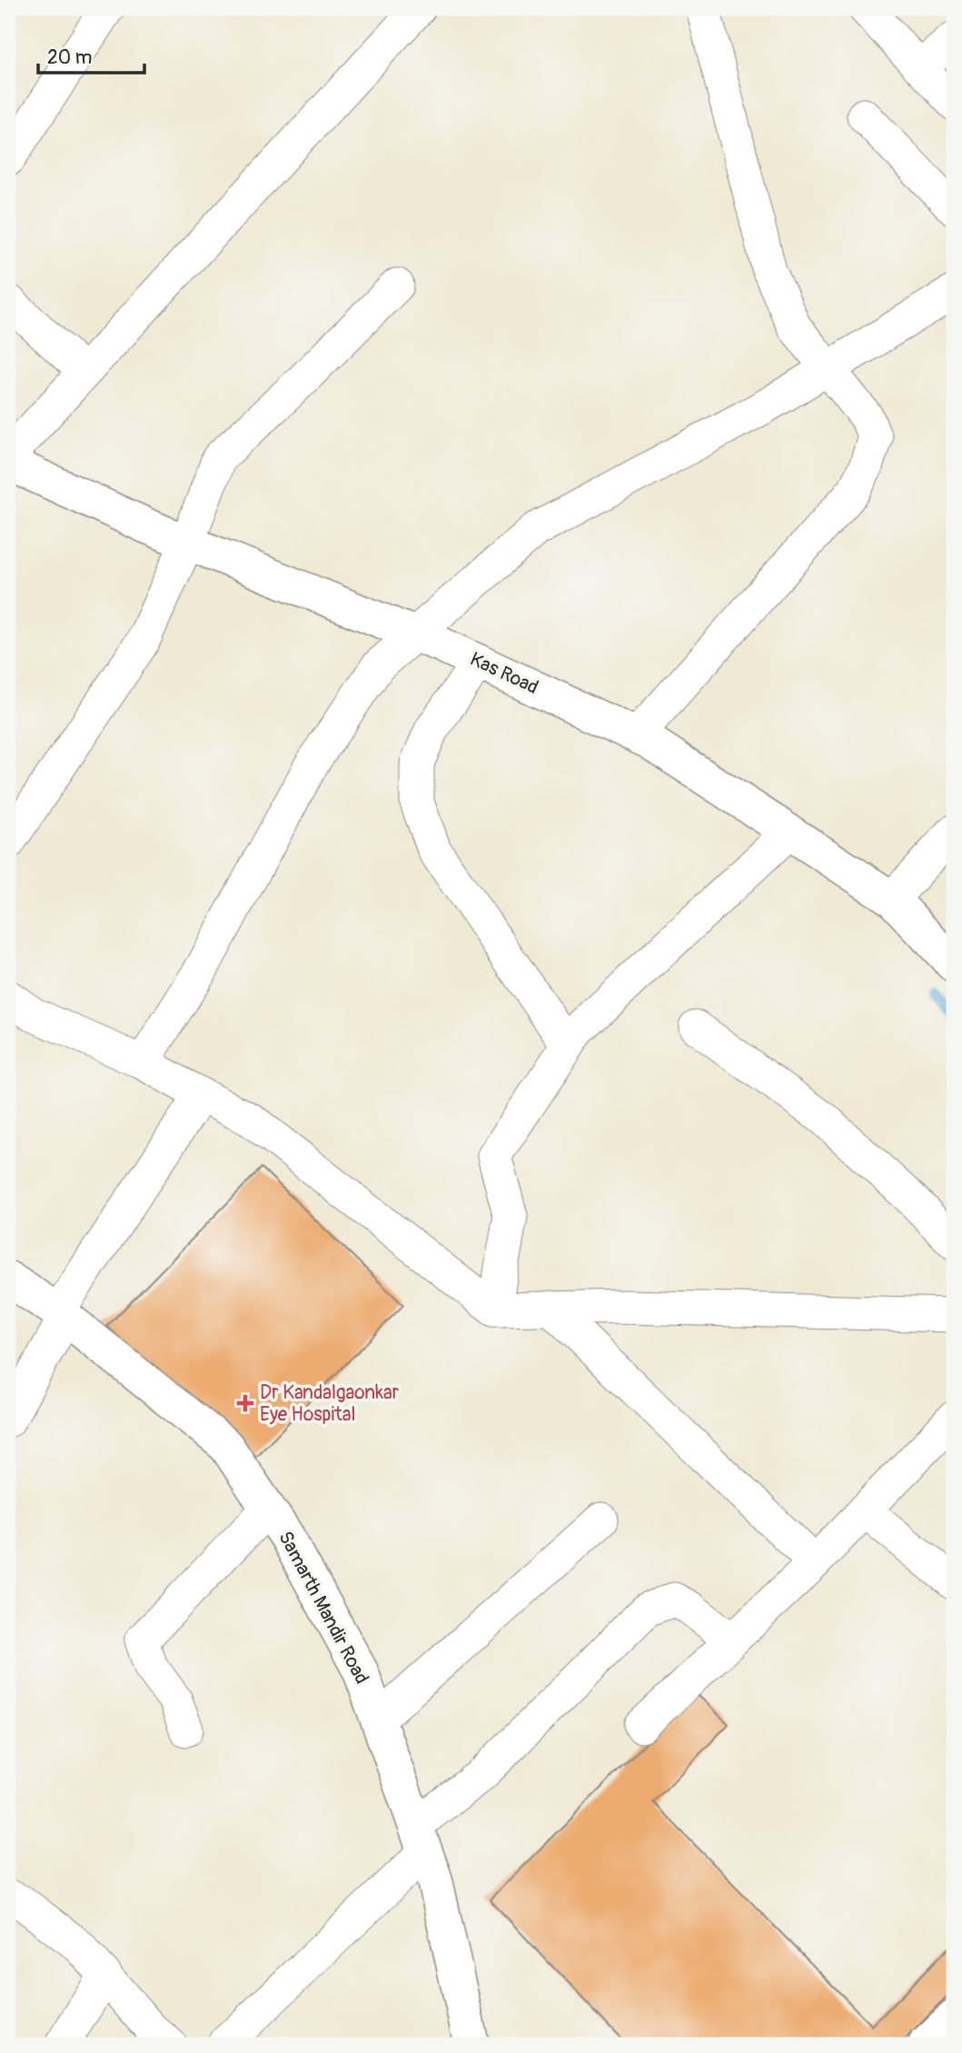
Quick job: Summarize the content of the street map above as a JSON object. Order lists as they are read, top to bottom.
{
  "streets": {
    "street": ["Kas Road", "Samarth Mandir Road"]
  },
  "places": {
    "health": ["Dr Kandalgaonkar Eye Hospital"]
  },
  "scale_bar": "20 m"
}
